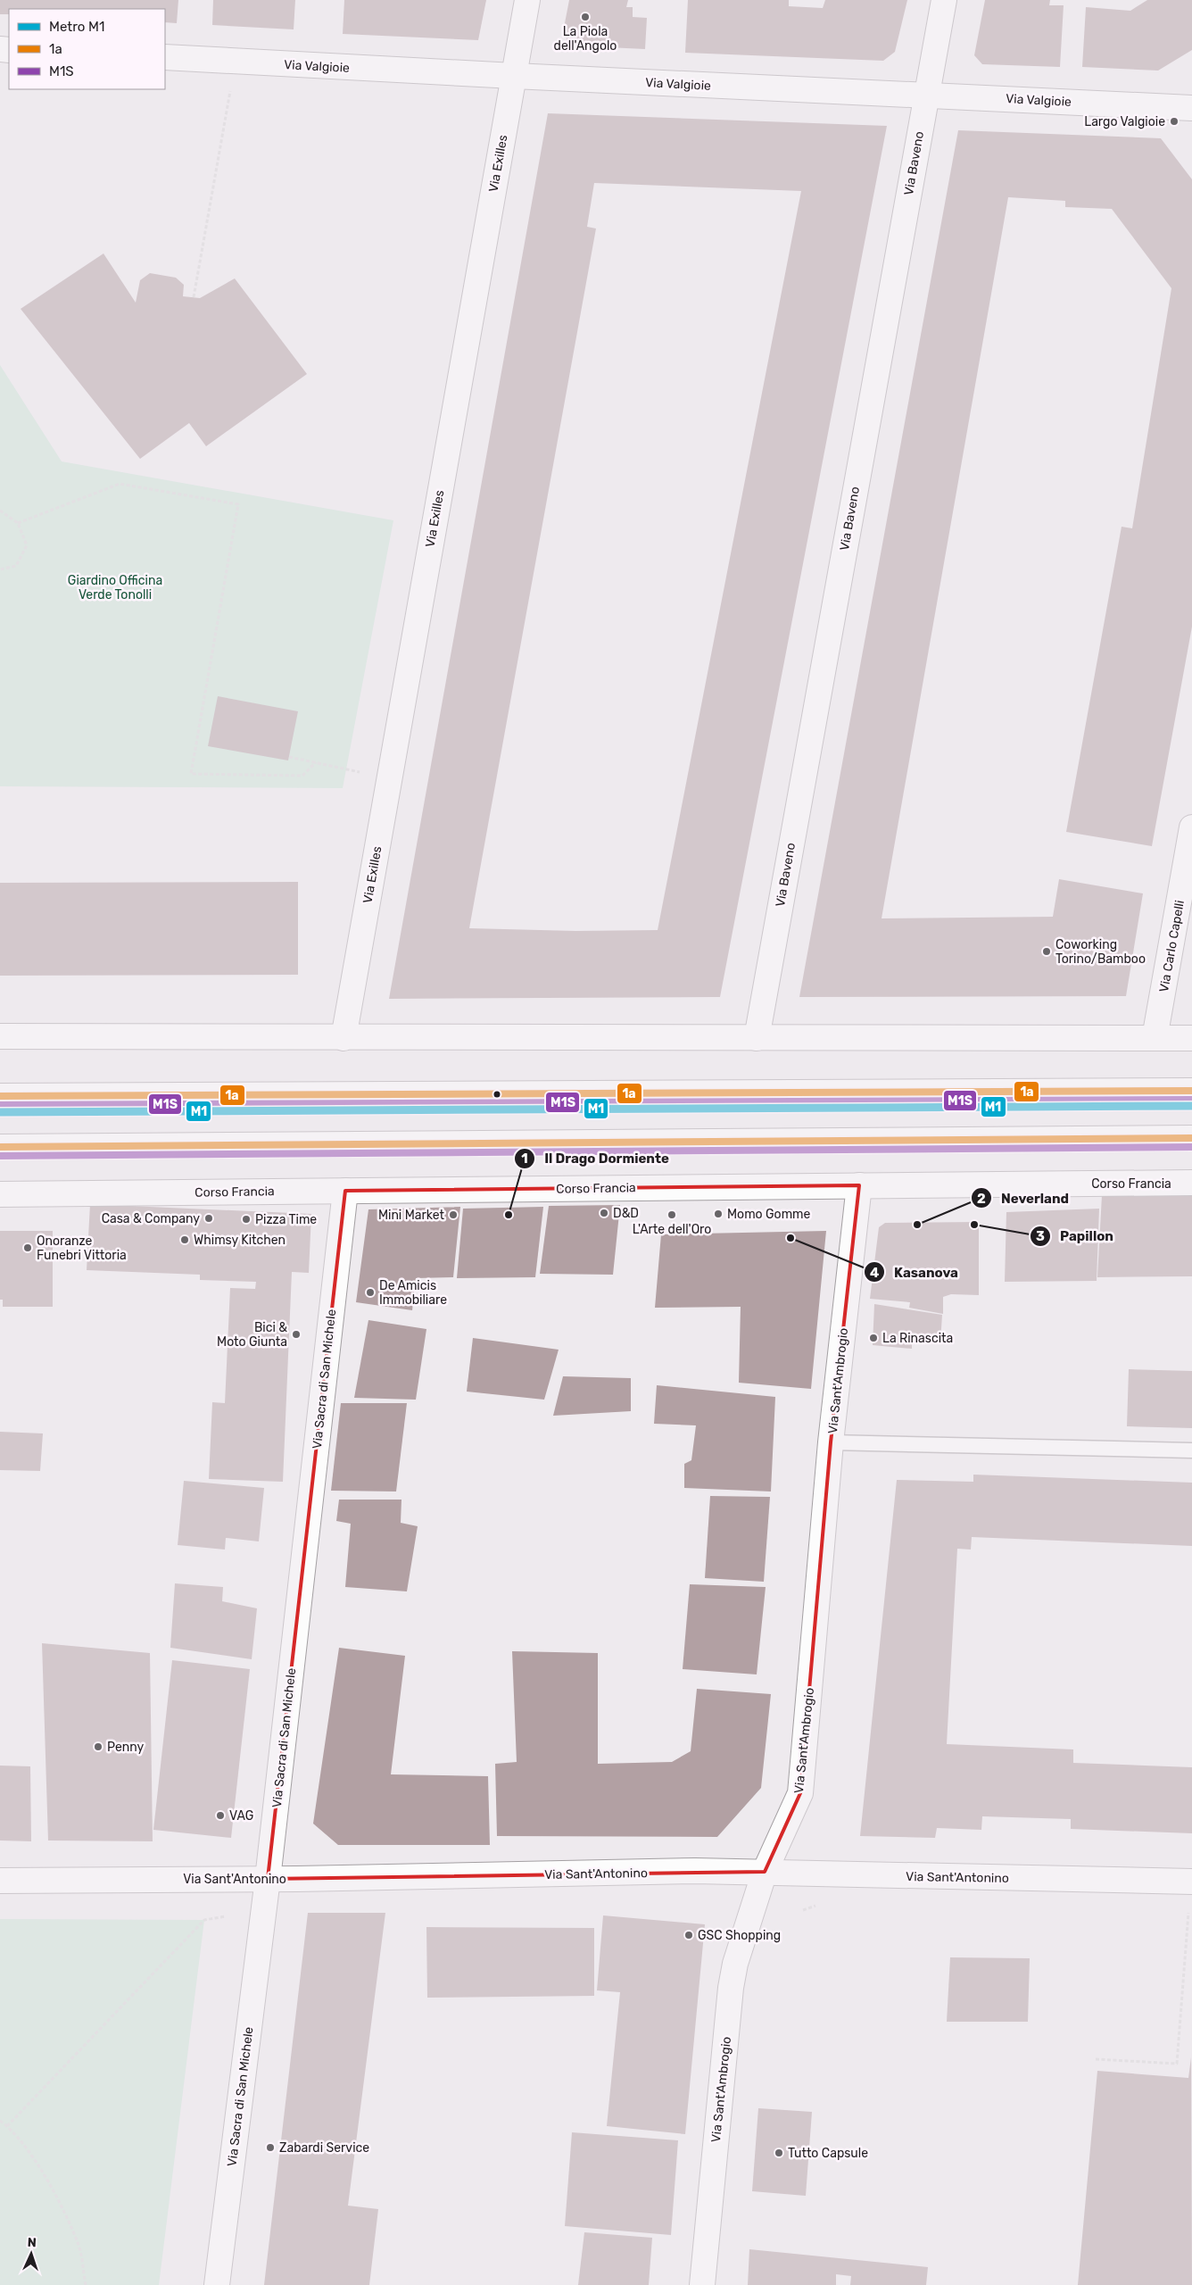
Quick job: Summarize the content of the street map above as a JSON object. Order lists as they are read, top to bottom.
{
  "streets": {
    "street": [
      "Via Valgioie",
      "Via Exilles",
      "Via Baveno",
      "Via Carlo Capelli",
      "Corso Francia",
      "Via Sacra di San Michele",
      "Via Sant'Ambrogio",
      "Via Sant'Antonino"
    ]
  },
  "crossings": [
    ["Via Valgioie", "Via Exilles"],
    ["Via Valgioie", "Via Baveno"],
    ["Corso Francia", "Via Sacra di San Michele"],
    ["Corso Francia", "Via Sant'Ambrogio"],
    ["Via Sacra di San Michele", "Via Sant'Antonino"],
    ["Via Sant'Ambrogio", "Via Sant'Antonino"]
  ],
  "parks": ["Giardino Officina Verde Tonolli"],
  "places": [
    "La Piola dell'Angolo",
    "Largo Valgioie",
    "Coworking Torino/Bamboo",
    "D&D",
    "Momo Gomme",
    "Mini Market",
    "Il Drago Dormiente",
    "L'Arte dell'Oro",
    "Casa & Company",
    "Pizza Time",
    "Neverland",
    "Papillon",
    "Kasanova",
    "Whimsy Kitchen",
    "Onoranze Funebri Vittoria",
    "De Amicis Immobiliare",
    "Bici & Moto Giunta",
    "La Rinascita",
    "Penny",
    "VAG",
    "GSC Shopping",
    "Zabardi Service",
    "Tutto Capsule"
  ],
  "lines": ["transit line 1a", "transit line M1S", "metro line M1"],
  "legend": ["Metro M1", "1a", "M1S"],
  "north": "top"
}
